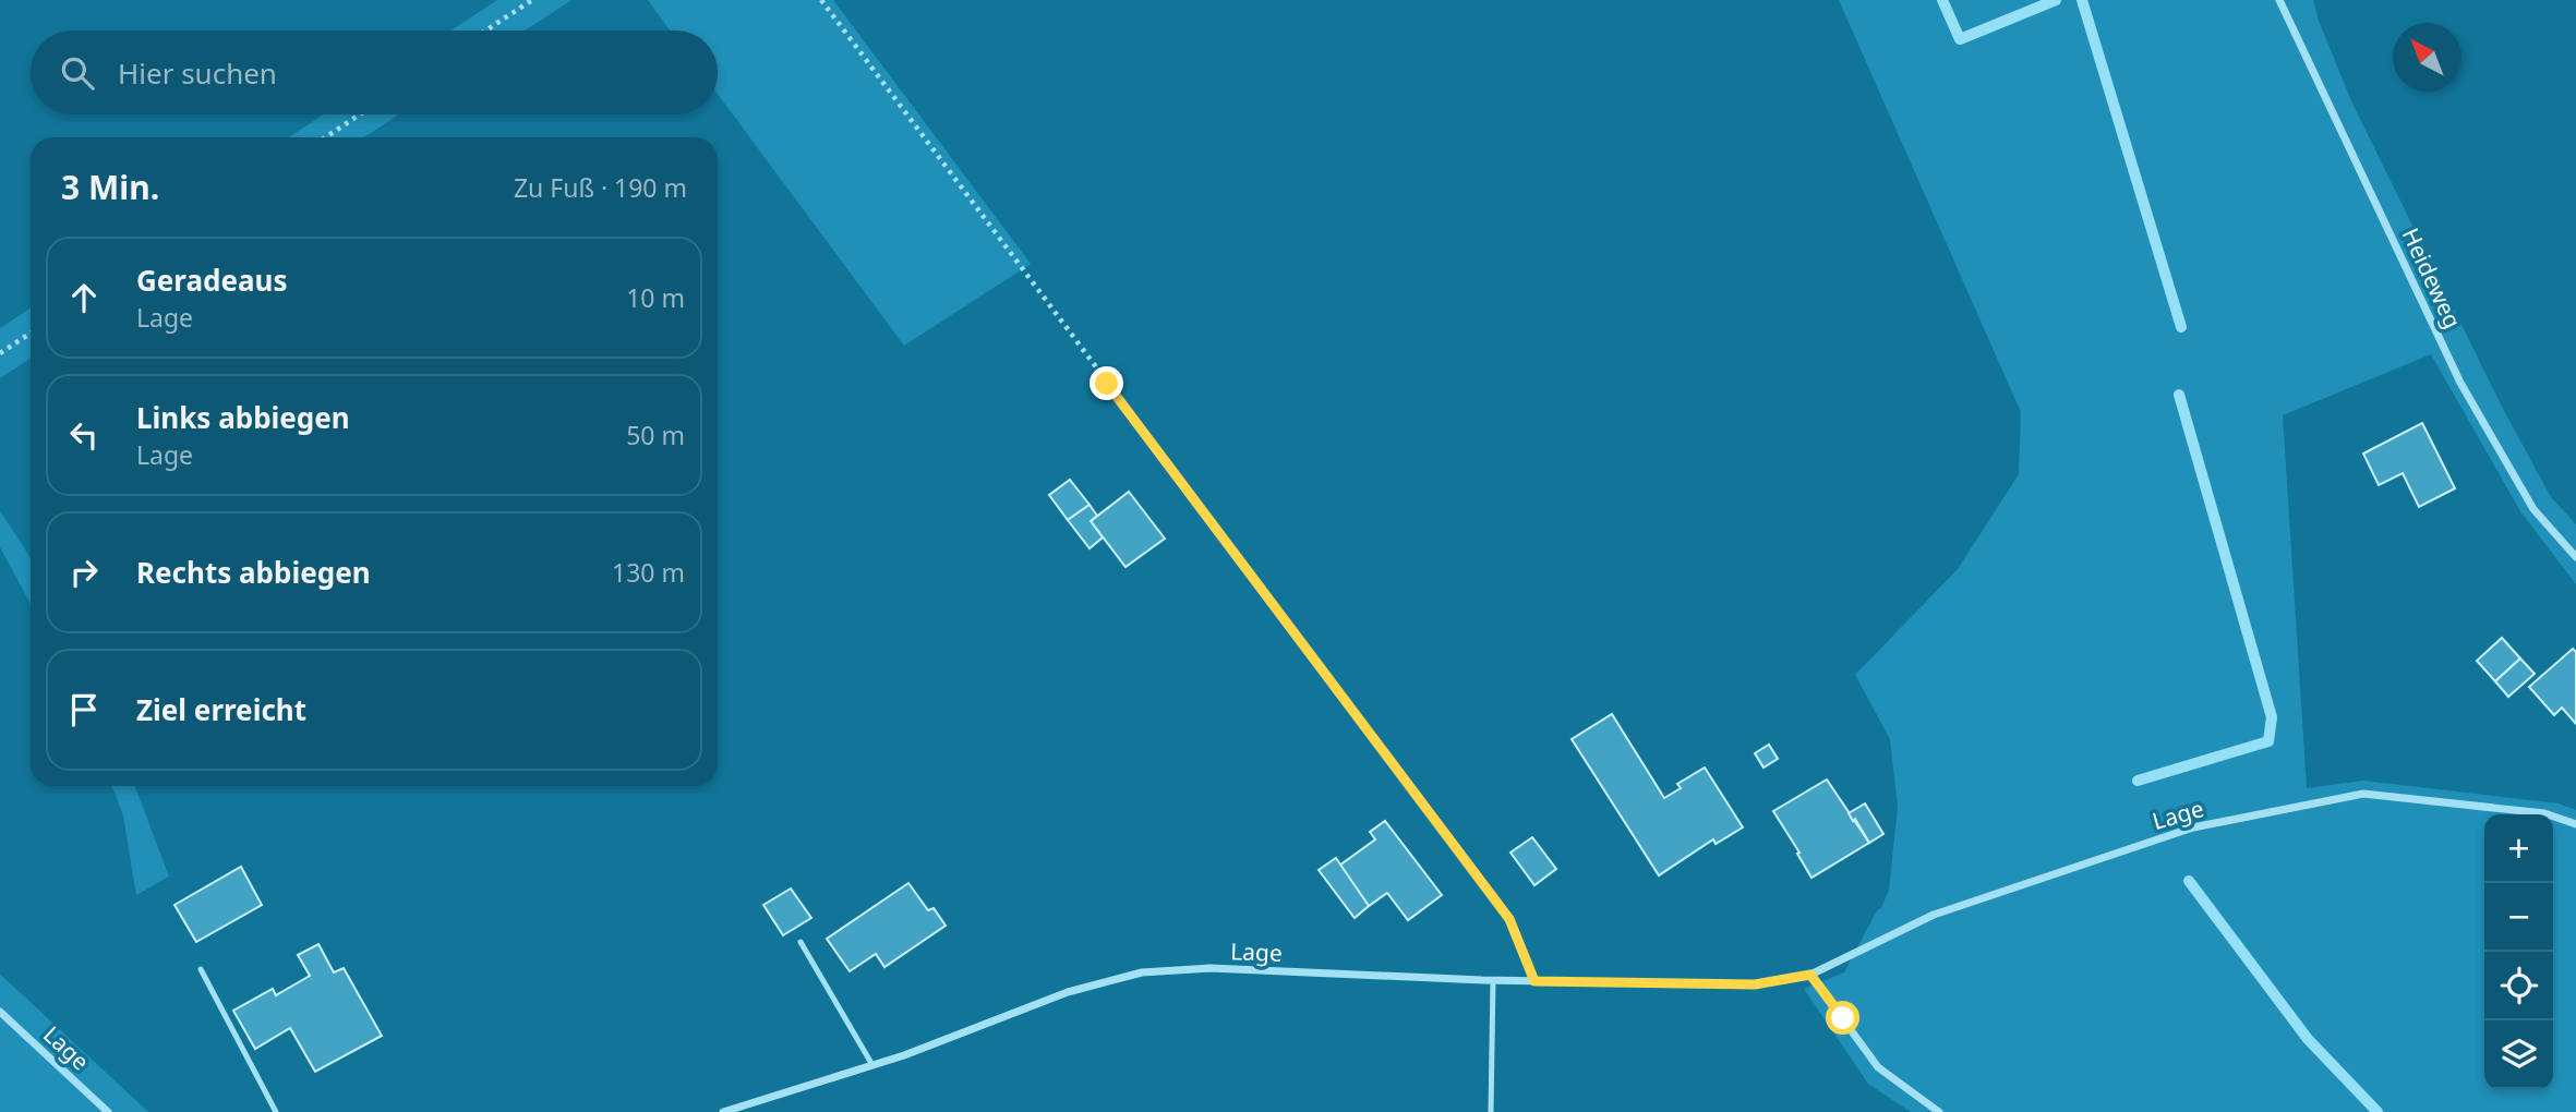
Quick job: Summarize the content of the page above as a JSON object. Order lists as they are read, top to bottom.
{
  "streets": {
    "street": ["Heideweg", "Lage"]
  },
  "north": "top left",
  "page": {
    "search": "Hier suchen",
    "heading": ["3 Min.", "Zu Fuß · 190 m"],
    "list": [
      ["Geradeaus", "Lage", "10 m"],
      ["Links abbiegen", "Lage", "50 m"],
      ["Rechts abbiegen", "130 m"],
      "Ziel erreicht"
    ],
    "map_buttons": ["+", "−"]
  }
}
